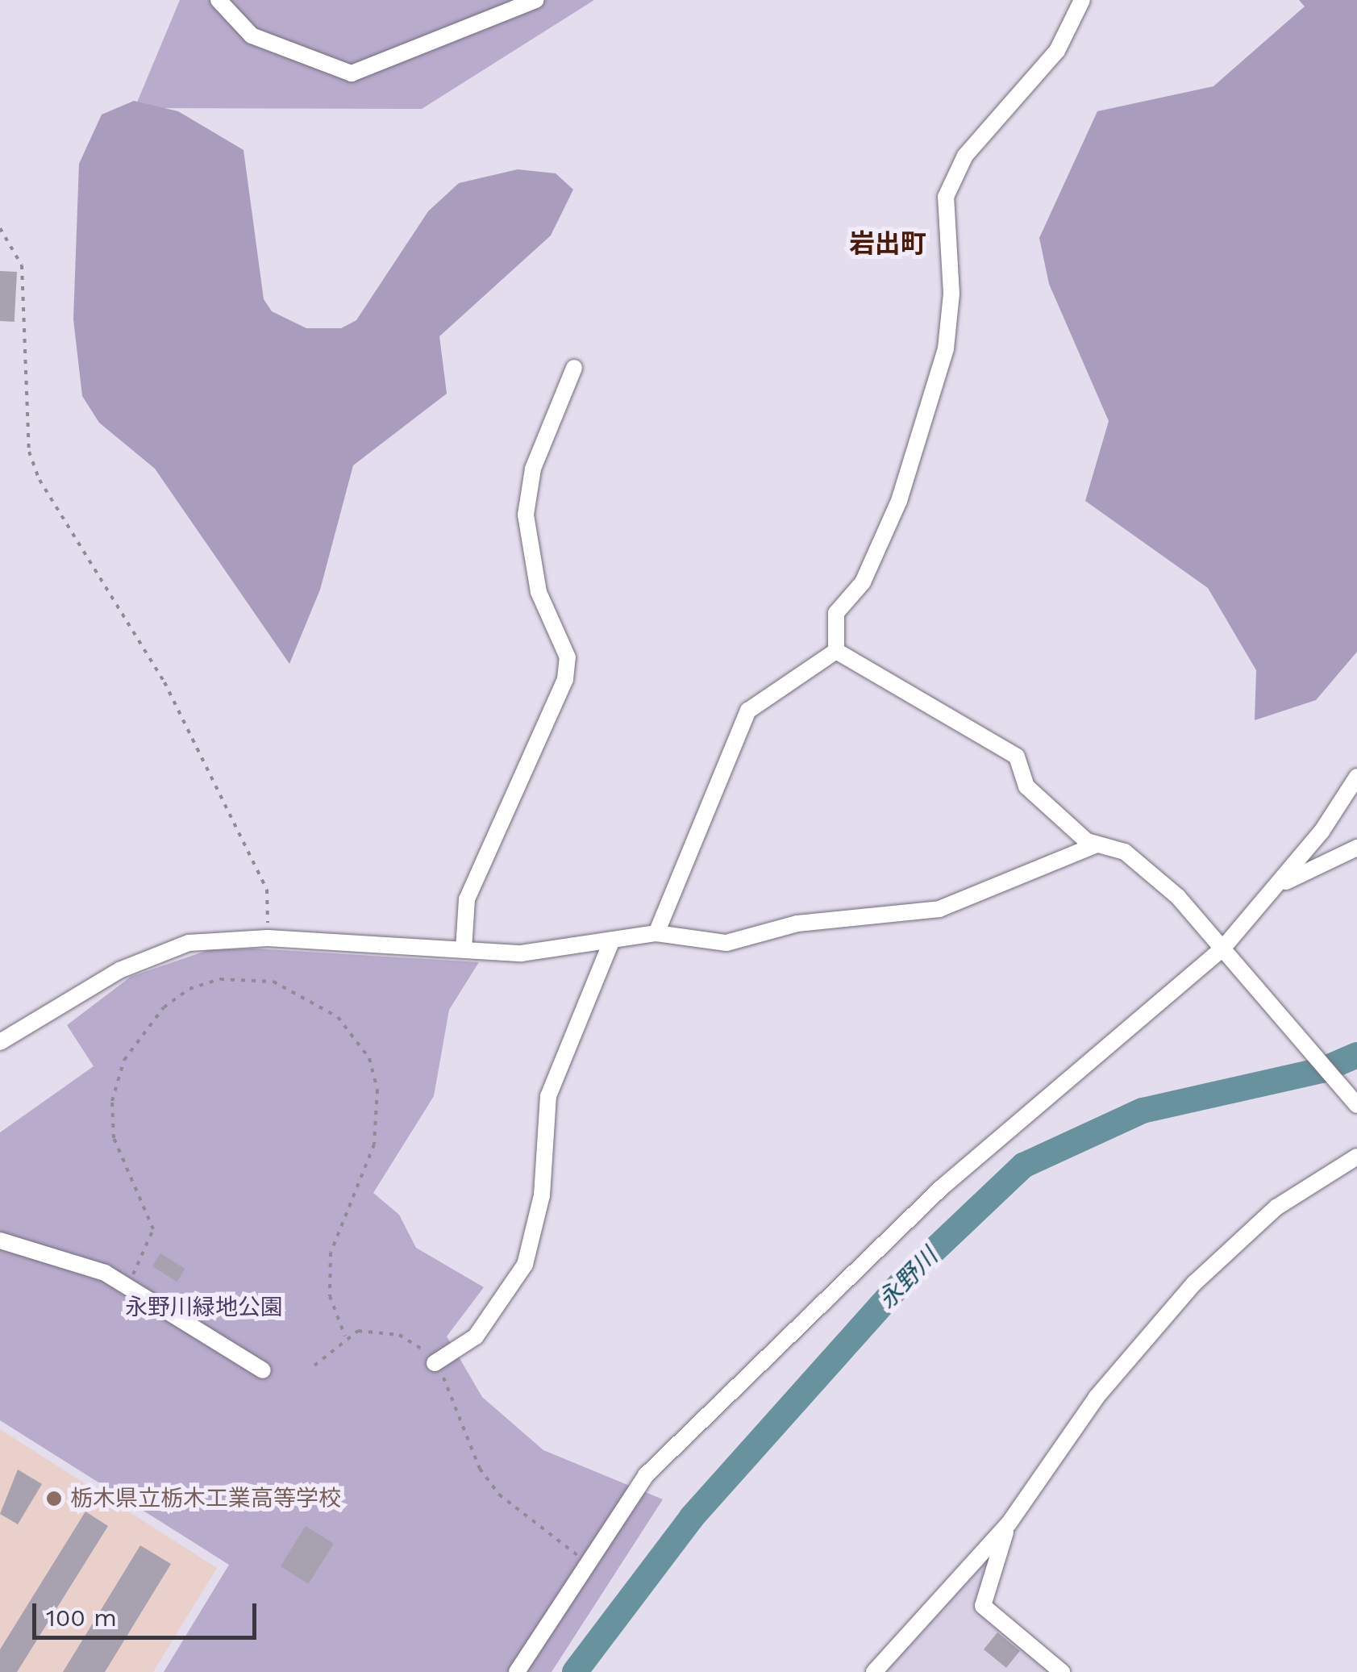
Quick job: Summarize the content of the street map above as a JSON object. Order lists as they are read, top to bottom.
{
  "districts": ["岩出町"],
  "water": ["永野川"],
  "parks": ["永野川緑地公園"],
  "places": ["栃木県立栃木工業高等学校"],
  "scale_bar": "100 m"
}
